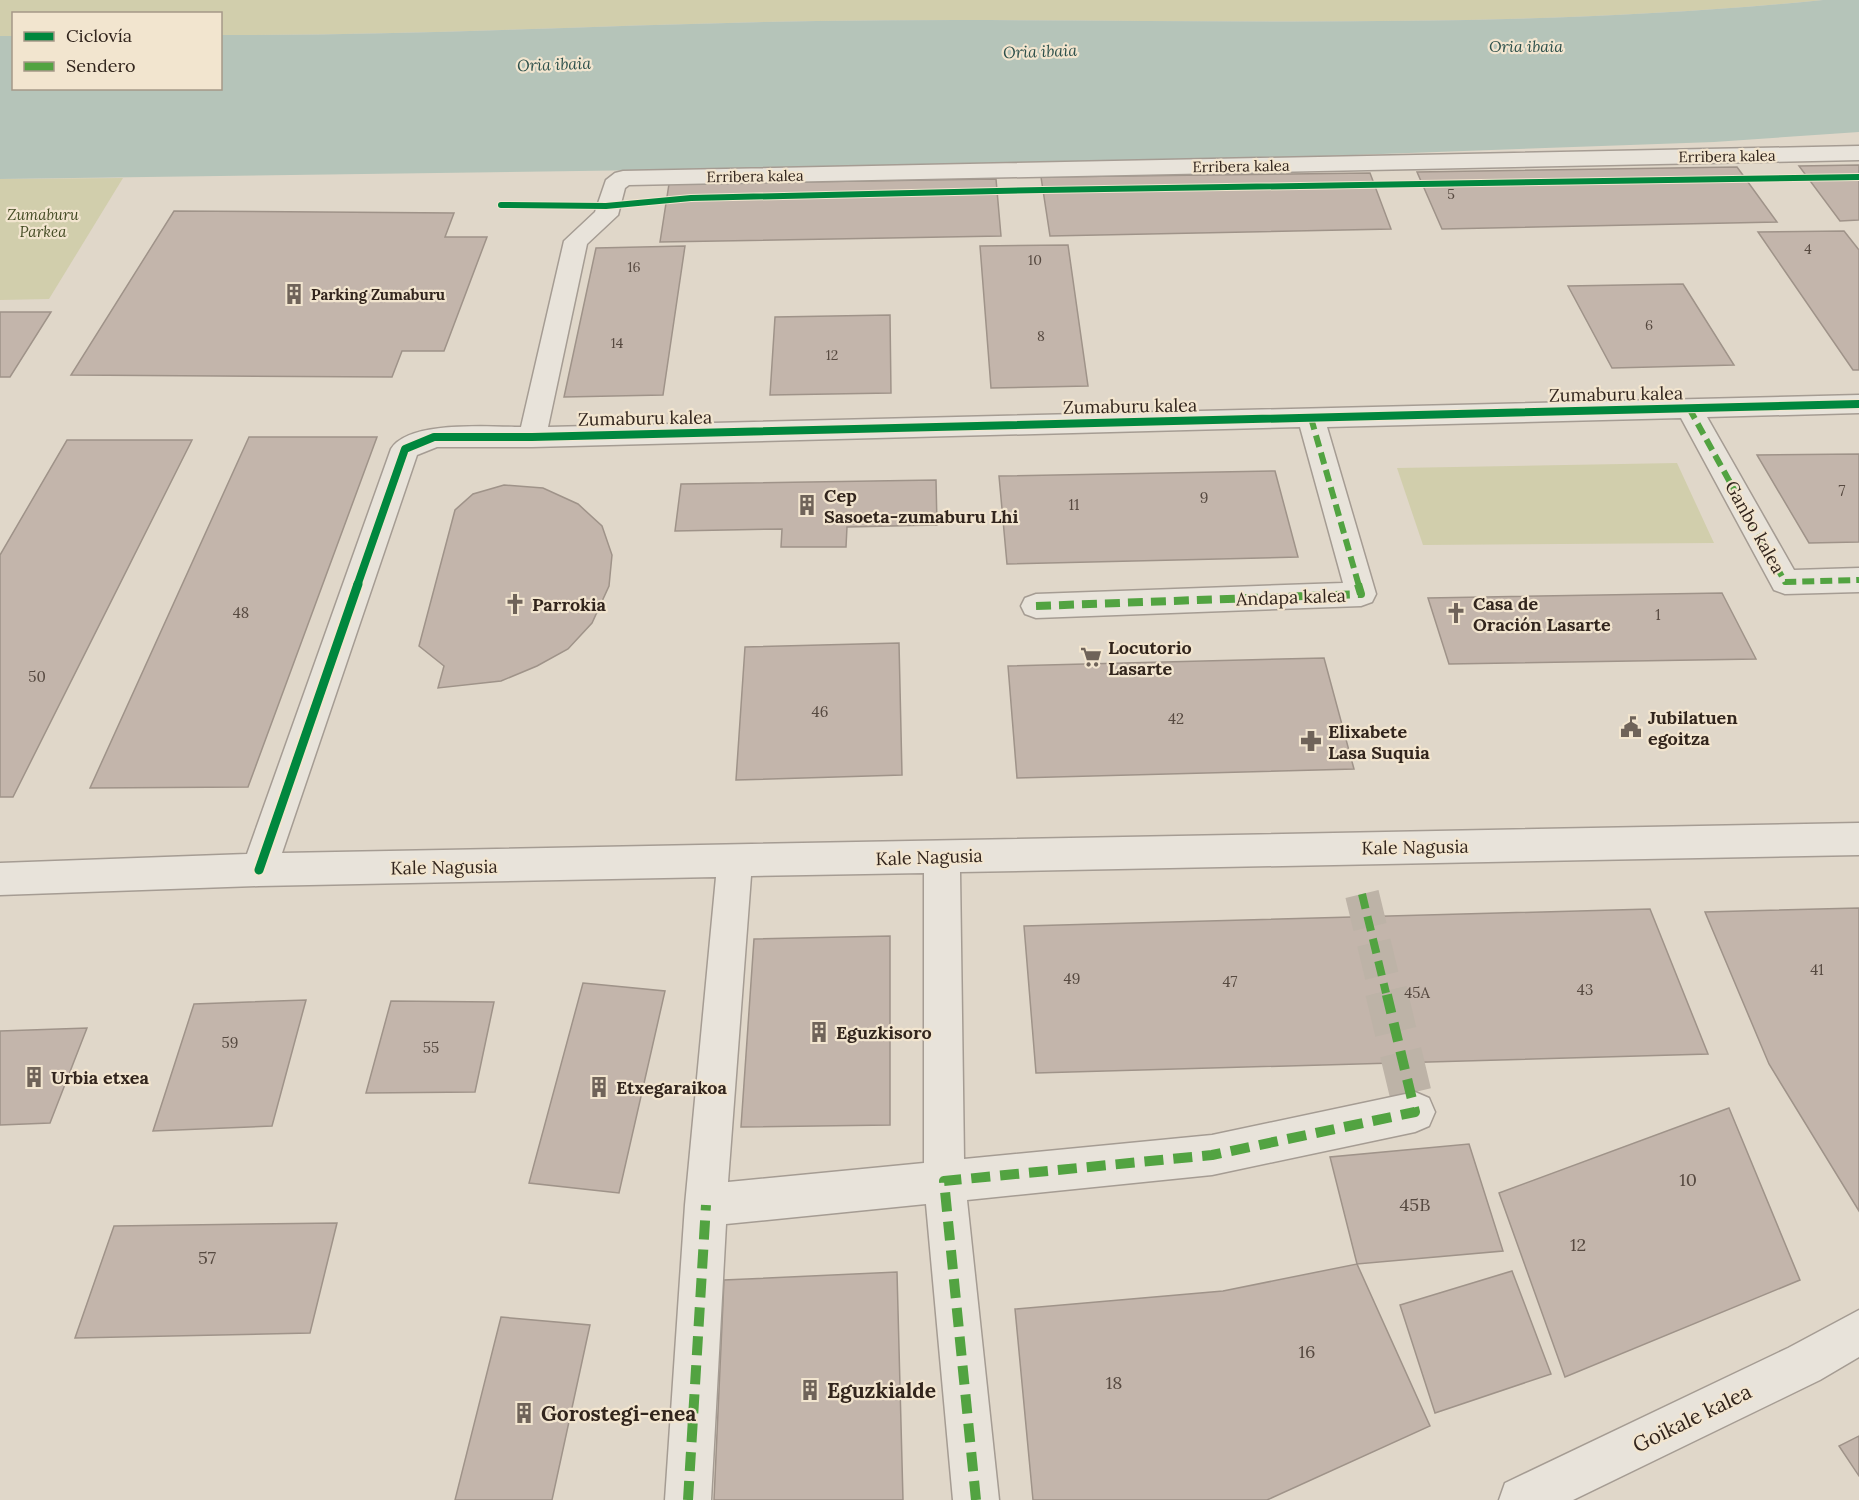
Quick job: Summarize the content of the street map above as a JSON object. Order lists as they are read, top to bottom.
{
  "streets": {
    "street": [
      "Erribera kalea",
      "Zumaburu kalea",
      "Ganbo kalea",
      "Andapa kalea",
      "Kale Nagusia",
      "Goikale kalea"
    ]
  },
  "crossings": [
    ["Erribera kalea", "Zumaburu kalea"],
    ["Zumaburu kalea", "Ganbo kalea"],
    ["Zumaburu kalea", "Andapa kalea"],
    ["Zumaburu kalea", "Kale Nagusia"]
  ],
  "water": ["Oria ibaia"],
  "parks": ["Zumaburu Parkea"],
  "places": {
    "building": [
      "Parking Zumaburu",
      "Cep Sasoeta-zumaburu Lhi",
      "Eguzkisoro",
      "Urbia etxea",
      "Etxegaraikoa",
      "Eguzkialde",
      "Gorostegi-enea"
    ],
    "church": ["Parrokia", "Casa de Oración Lasarte"],
    "supermarket": ["Locutorio Lasarte"],
    "public building": ["Jubilatuen egoitza"],
    "pharmacy": ["Elixabete Lasa Suquia"]
  },
  "house_numbers": [
    "5",
    "4",
    "10",
    "16",
    "6",
    "8",
    "14",
    "12",
    "7",
    "9",
    "11",
    "48",
    "1",
    "50",
    "46",
    "42",
    "41",
    "49",
    "47",
    "43",
    "45A",
    "59",
    "55",
    "10",
    "45B",
    "12",
    "57",
    "16",
    "18"
  ],
  "legend": ["Ciclovía", "Sendero"]
}
